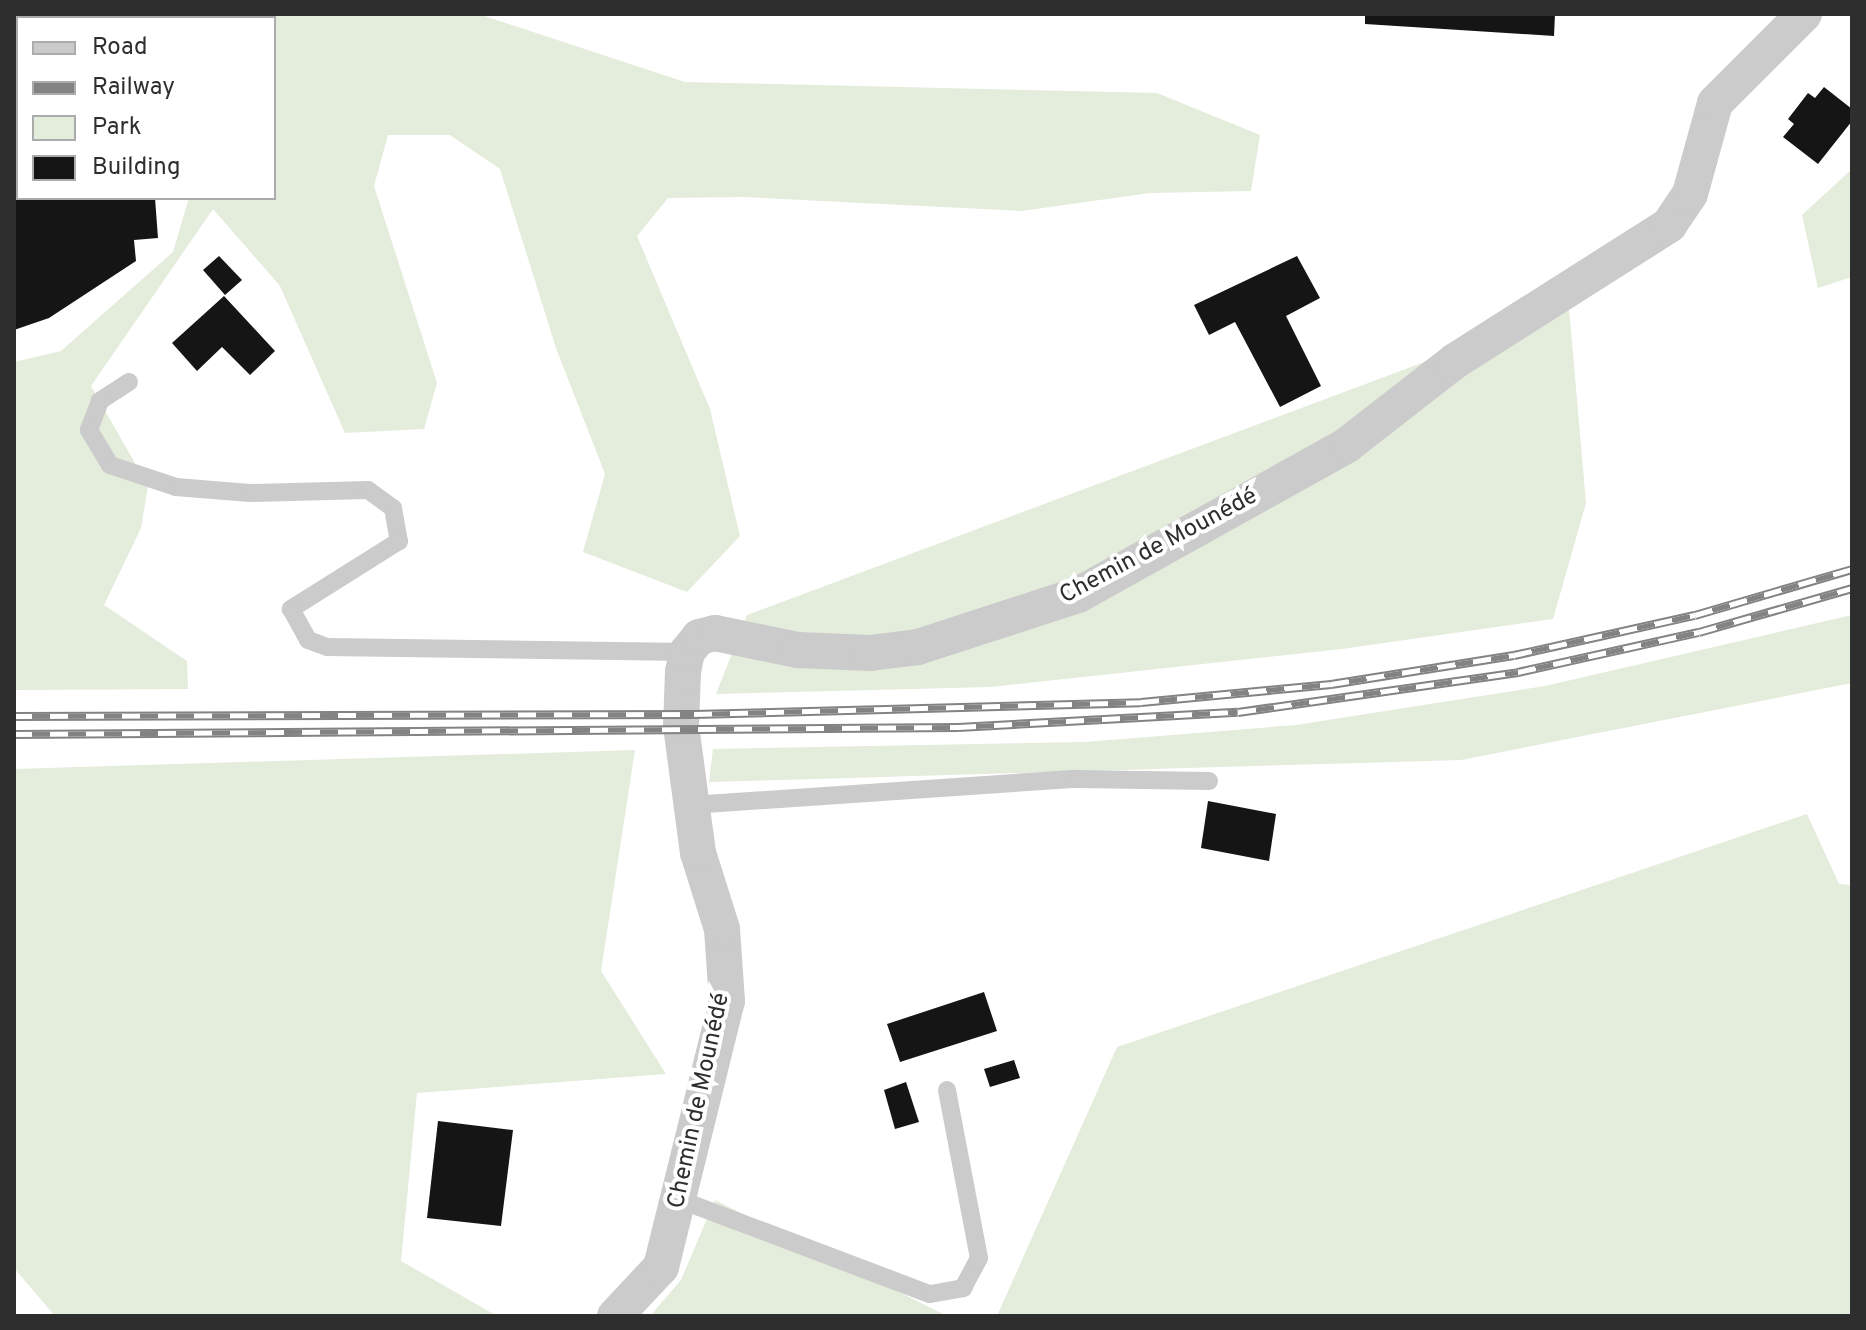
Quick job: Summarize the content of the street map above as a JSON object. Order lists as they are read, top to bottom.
{
  "streets": {
    "street": ["Chemin de Mounédé"]
  },
  "legend": [
    "Road",
    "Railway",
    "Park",
    "Building"
  ]
}
